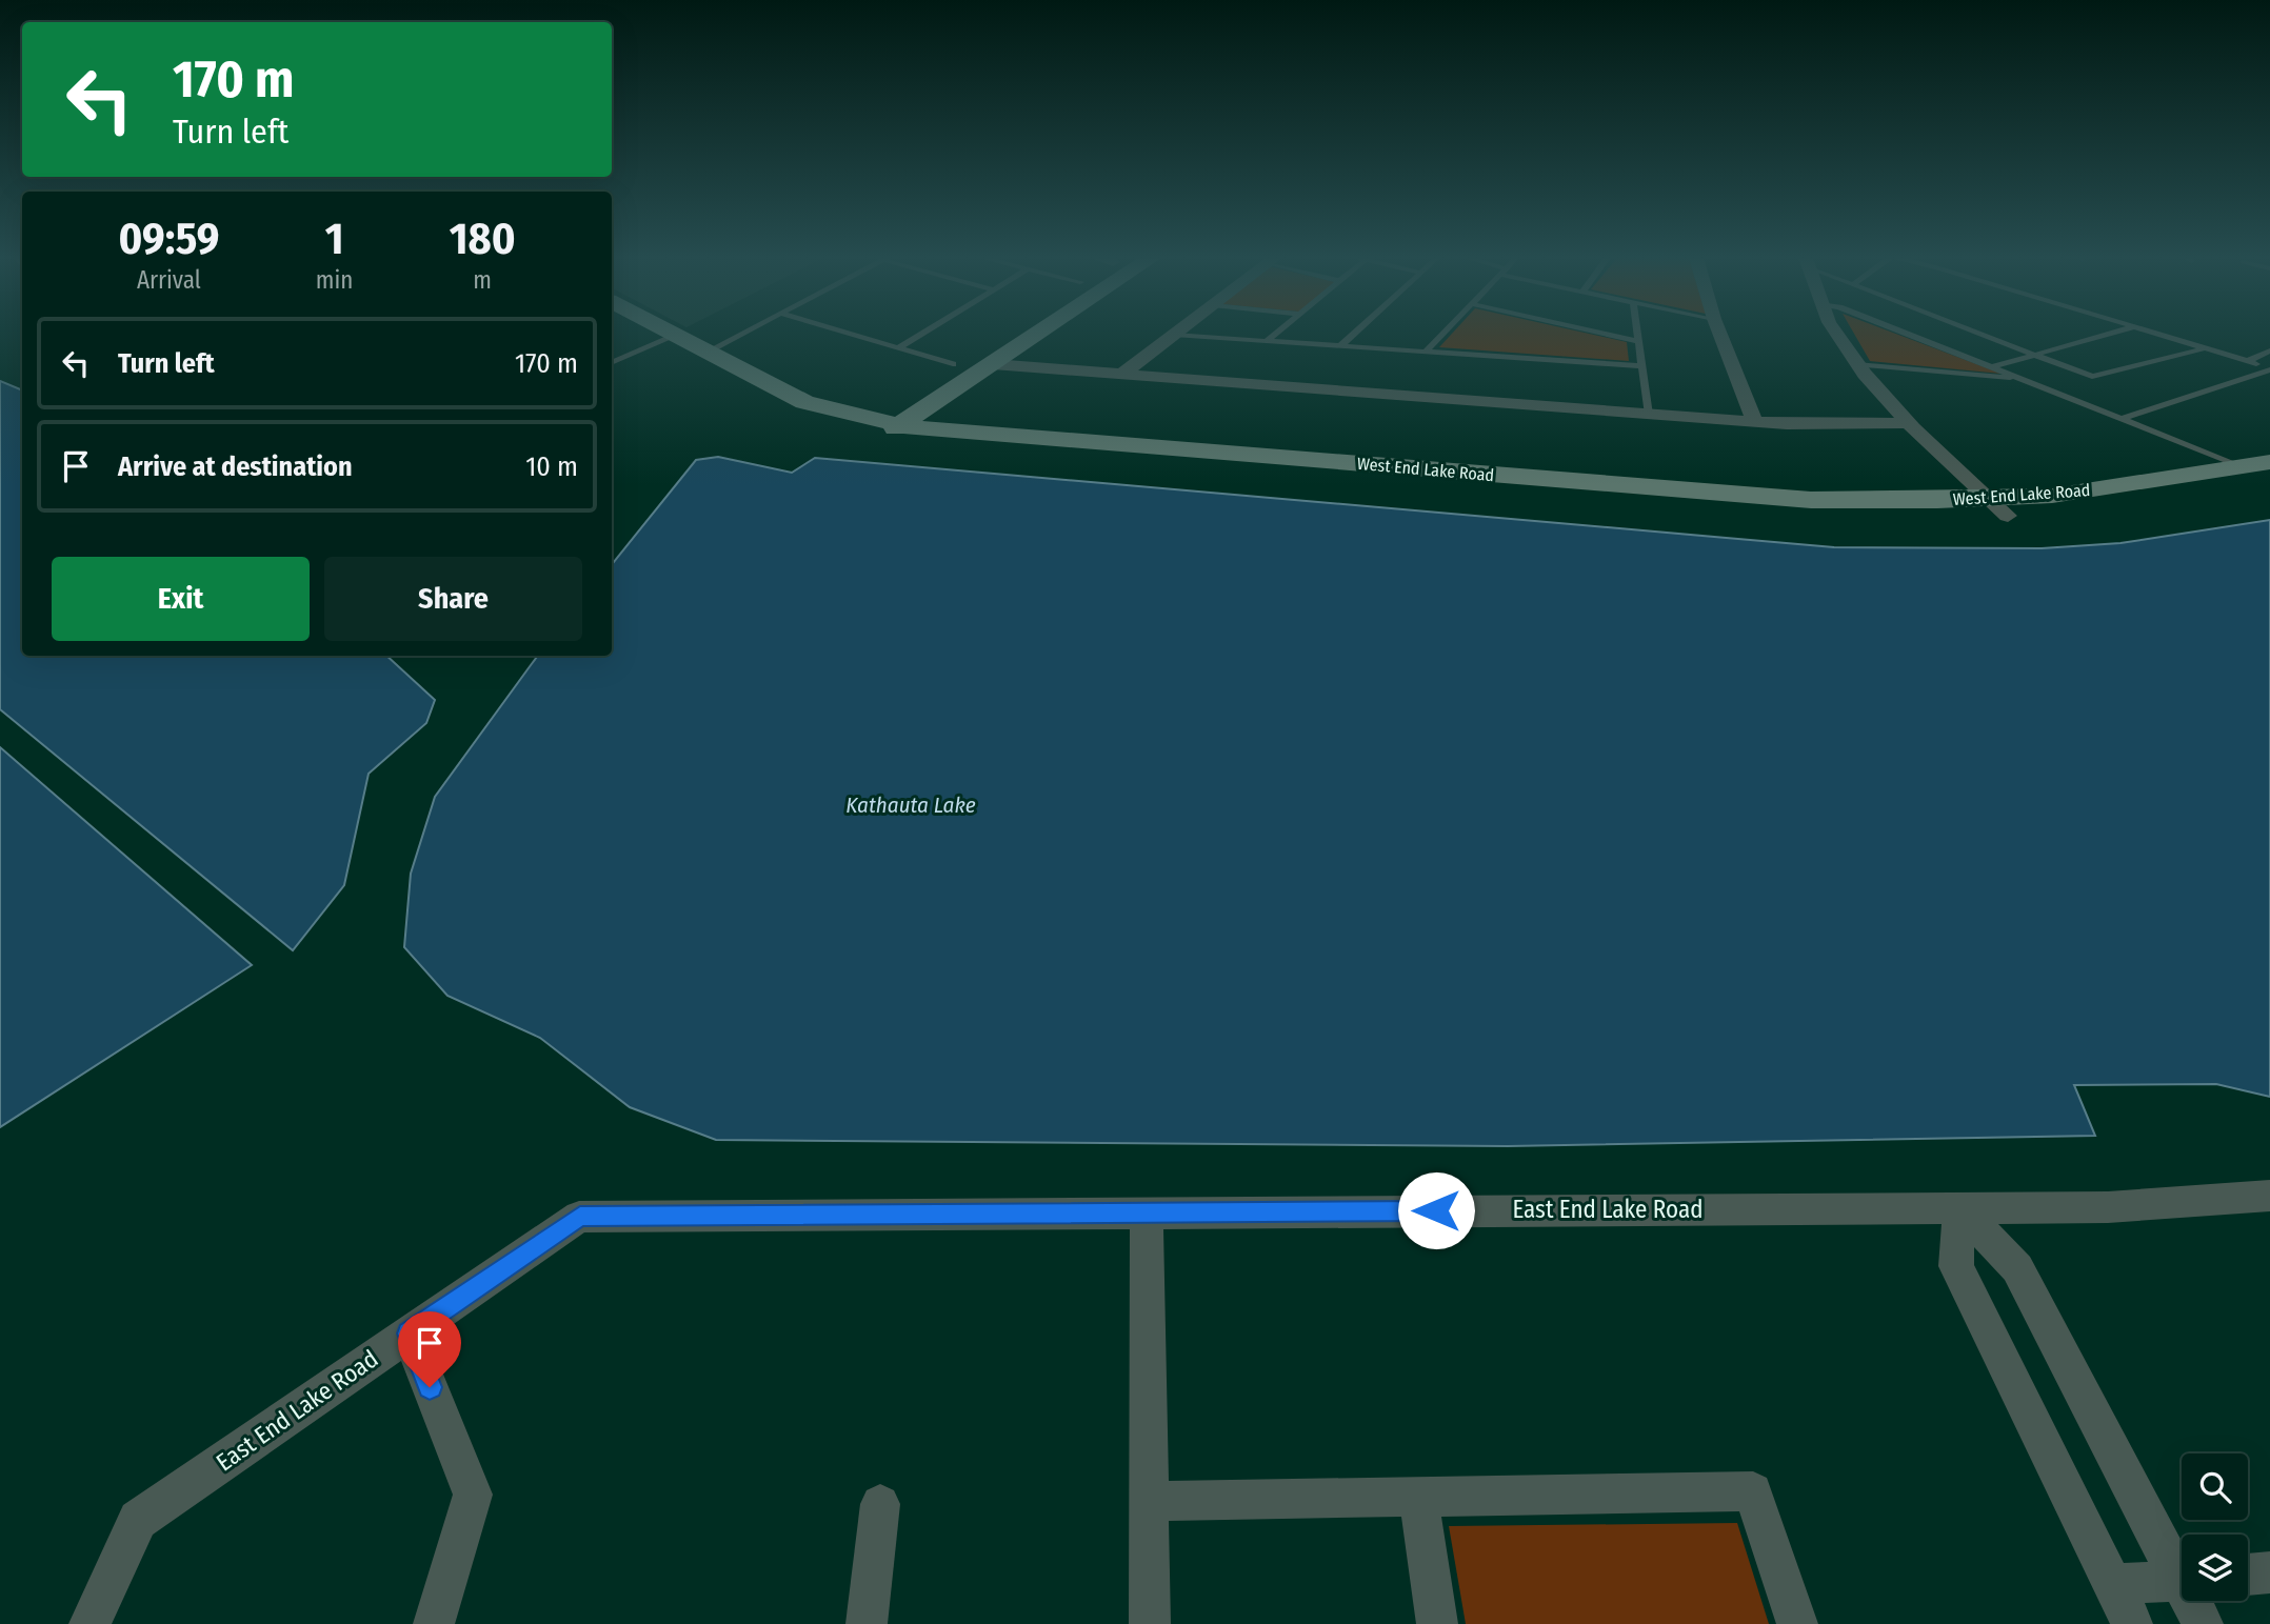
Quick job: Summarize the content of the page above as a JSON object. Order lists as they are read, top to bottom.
{
  "streets": {
    "street": ["West End Lake Road", "East End Lake Road"]
  },
  "water": ["Kathauta Lake"],
  "page": {
    "turn": ["170 m", "Turn left"],
    "eta": [
      "09:59",
      "Arrival",
      "1",
      "min",
      "180",
      "m"
    ],
    "list": [
      {
        "name": "Turn left",
        "value": "170 m"
      },
      {
        "name": "Arrive at destination",
        "value": "10 m"
      }
    ],
    "buttons": ["Exit", "Share"]
  }
}
